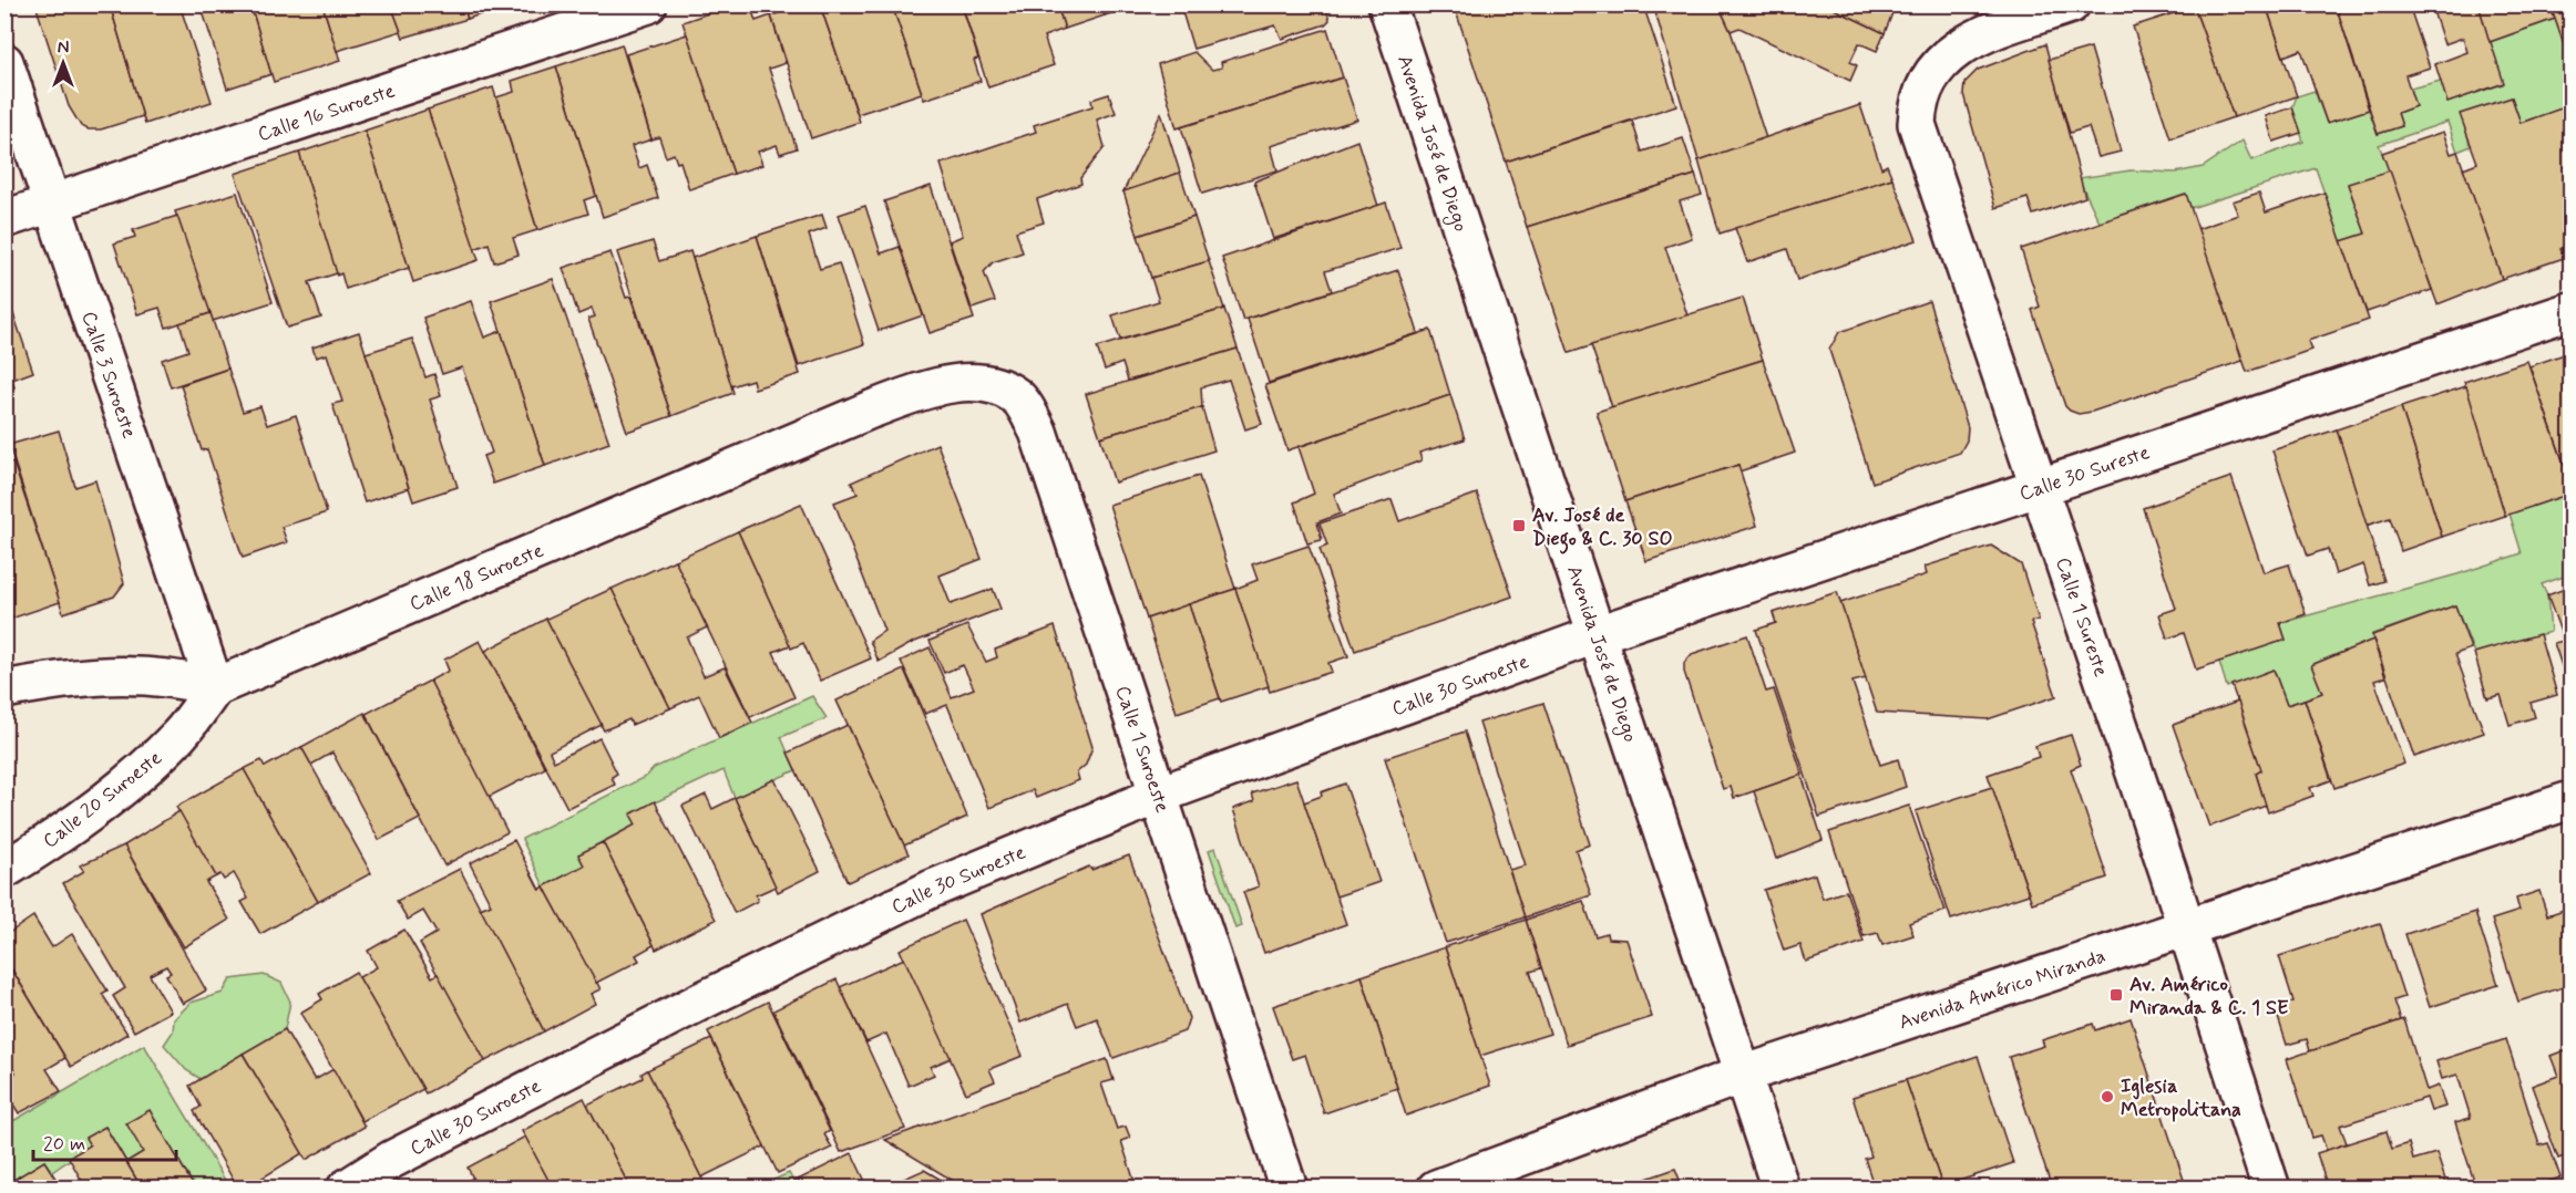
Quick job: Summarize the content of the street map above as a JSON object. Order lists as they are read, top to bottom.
{
  "streets": {
    "street": [
      "Calle 16 Suroeste",
      "Avenida José de Diego",
      "Calle 3 Suroeste",
      "Calle 30 Sureste",
      "Calle 18 Suroeste",
      "Calle 1 Sureste",
      "Calle 30 Suroeste",
      "Calle 1 Suroeste",
      "Calle 20 Suroeste",
      "Avenida Américo Miranda"
    ]
  },
  "crossings": [
    ["Calle 16 Suroeste", "Calle 3 Suroeste"],
    ["Avenida José de Diego", "Calle 30 Sureste"],
    ["Avenida José de Diego", "Calle 30 Suroeste"],
    ["Avenida José de Diego", "Avenida Américo Miranda"],
    ["Calle 3 Suroeste", "Calle 18 Suroeste"],
    ["Calle 3 Suroeste", "Calle 20 Suroeste"],
    ["Calle 30 Sureste", "Calle 1 Sureste"],
    ["Calle 30 Sureste", "Calle 30 Suroeste"],
    ["Calle 18 Suroeste", "Calle 1 Suroeste"],
    ["Calle 18 Suroeste", "Calle 20 Suroeste"],
    ["Calle 1 Sureste", "Avenida Américo Miranda"],
    ["Calle 30 Suroeste", "Calle 1 Suroeste"]
  ],
  "places": {
    "transit": ["Av. José de Diego & C. 30 SO", "Av. Américo Miranda & C. 1 SE"],
    "other": ["Iglesia Metropolitana"]
  },
  "scale_bar": "20 m",
  "north": "top"
}
